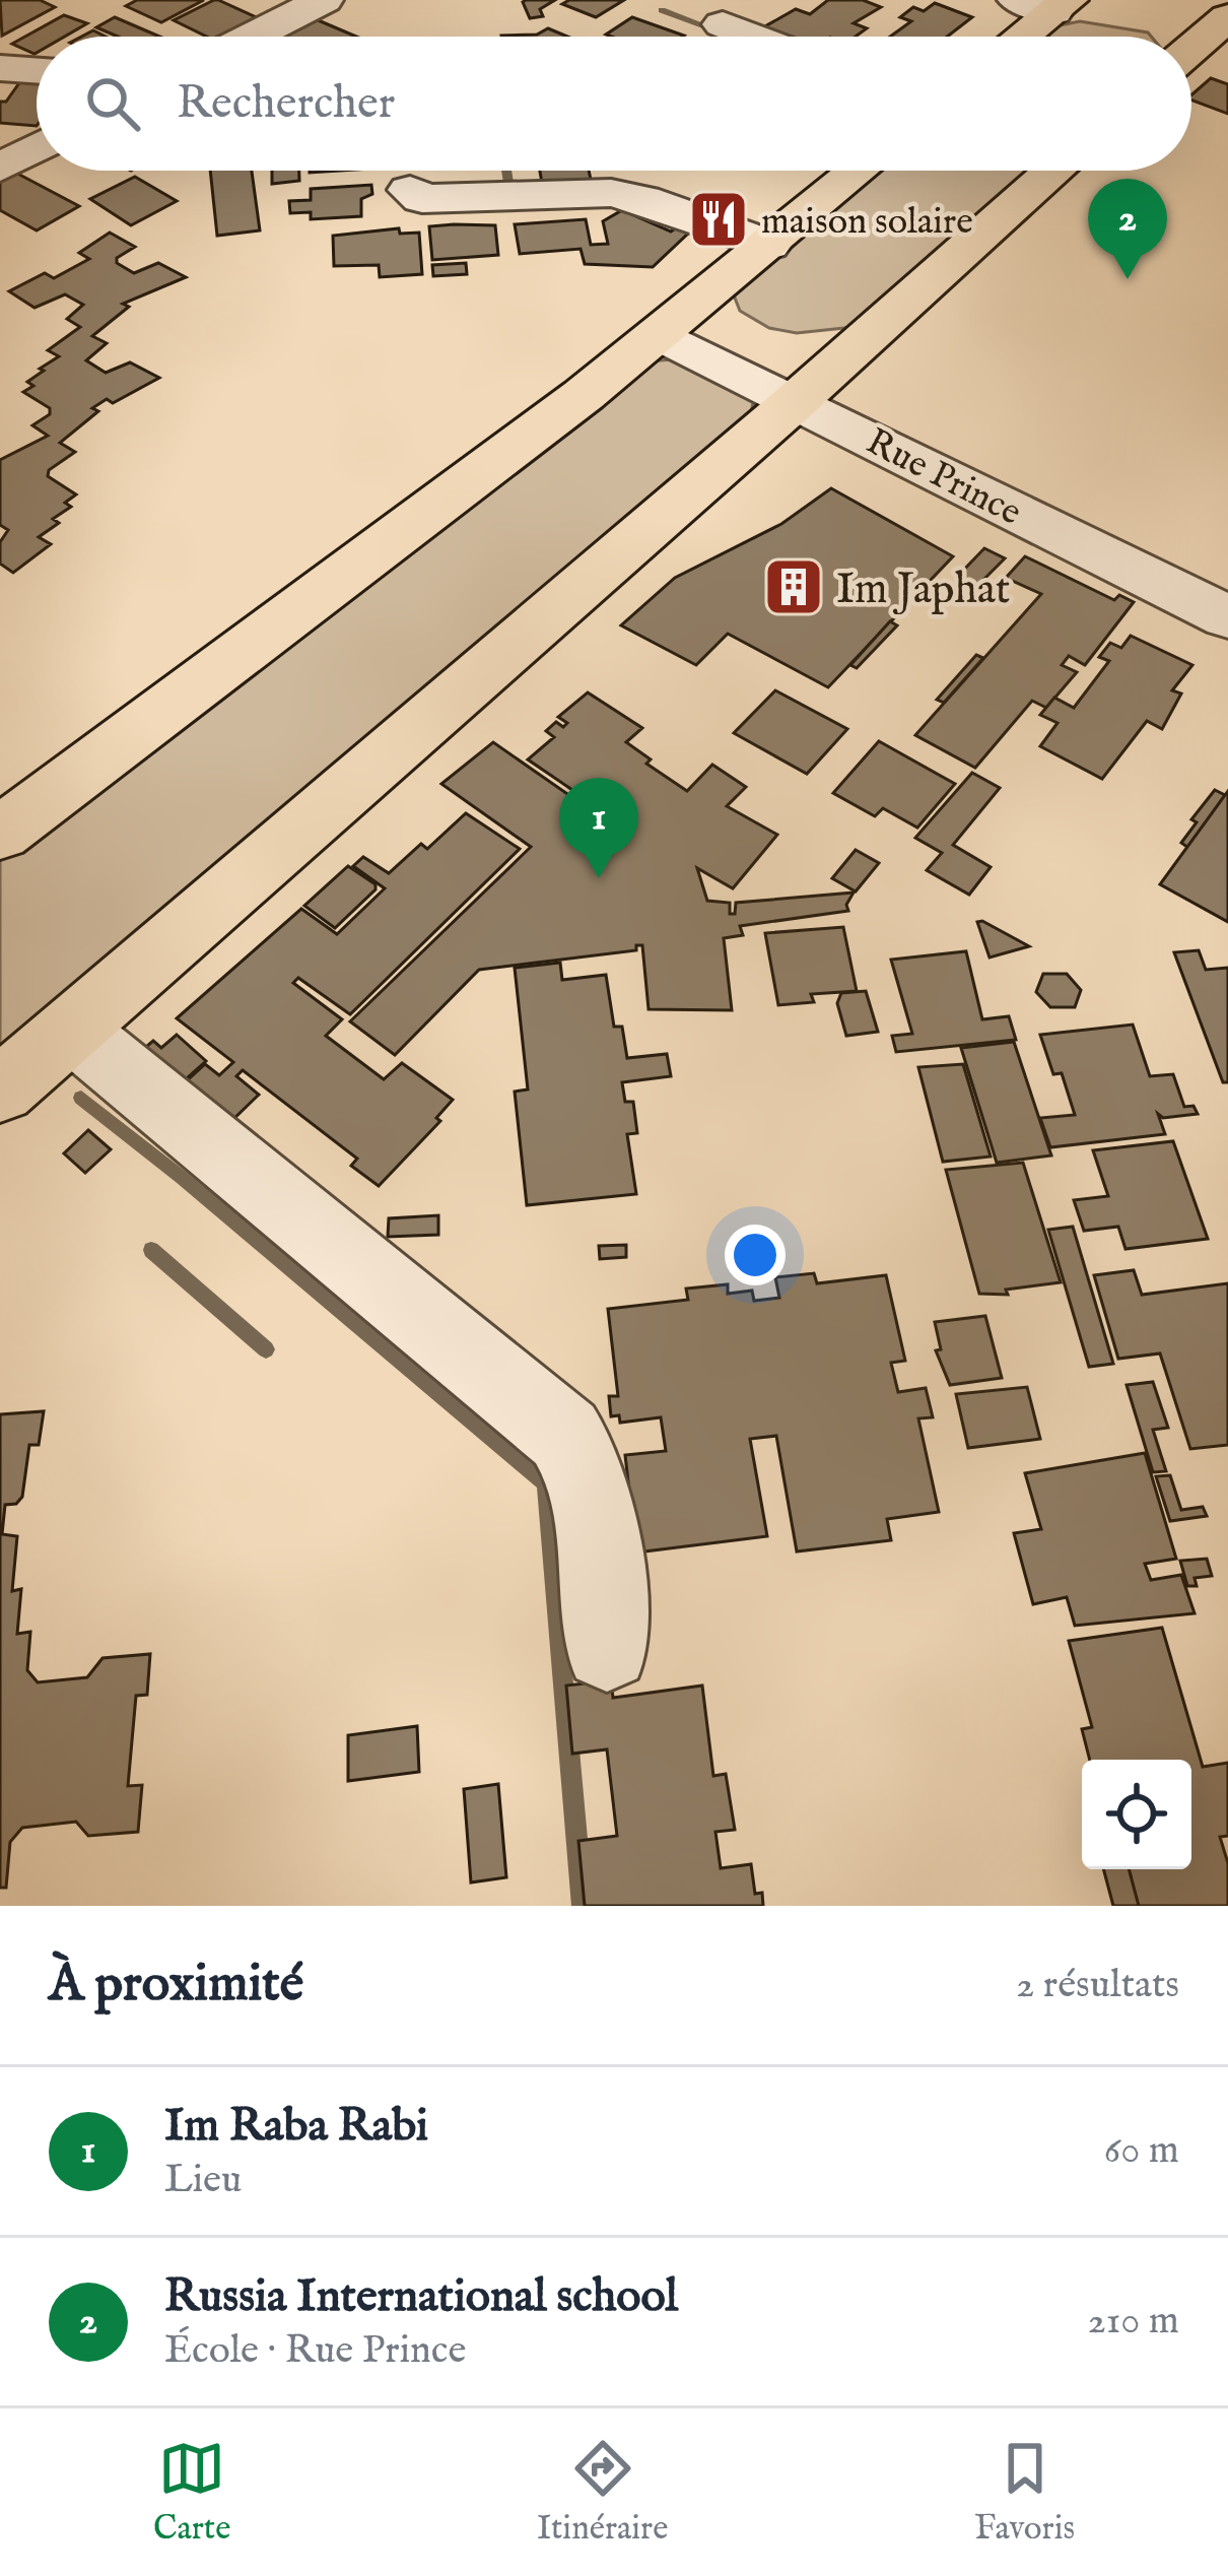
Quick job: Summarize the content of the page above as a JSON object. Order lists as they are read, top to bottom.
{
  "streets": {
    "street": ["Rue Prince"]
  },
  "places": {
    "restaurant": ["maison solaire"],
    "building": ["Im Japhat"]
  },
  "page": {
    "search": "Rechercher",
    "pins": ["2", "1"],
    "heading": ["À proximité", "2 résultats"],
    "list": [
      {
        "mark": "1",
        "name": "Im Raba Rabi",
        "note": "Lieu",
        "value": "60 m"
      },
      {
        "mark": "2",
        "name": "Russia International school",
        "note": "École · Rue Prince",
        "value": "210 m"
      }
    ],
    "nav": ["Carte", "Itinéraire", "Favoris"]
  }
}
